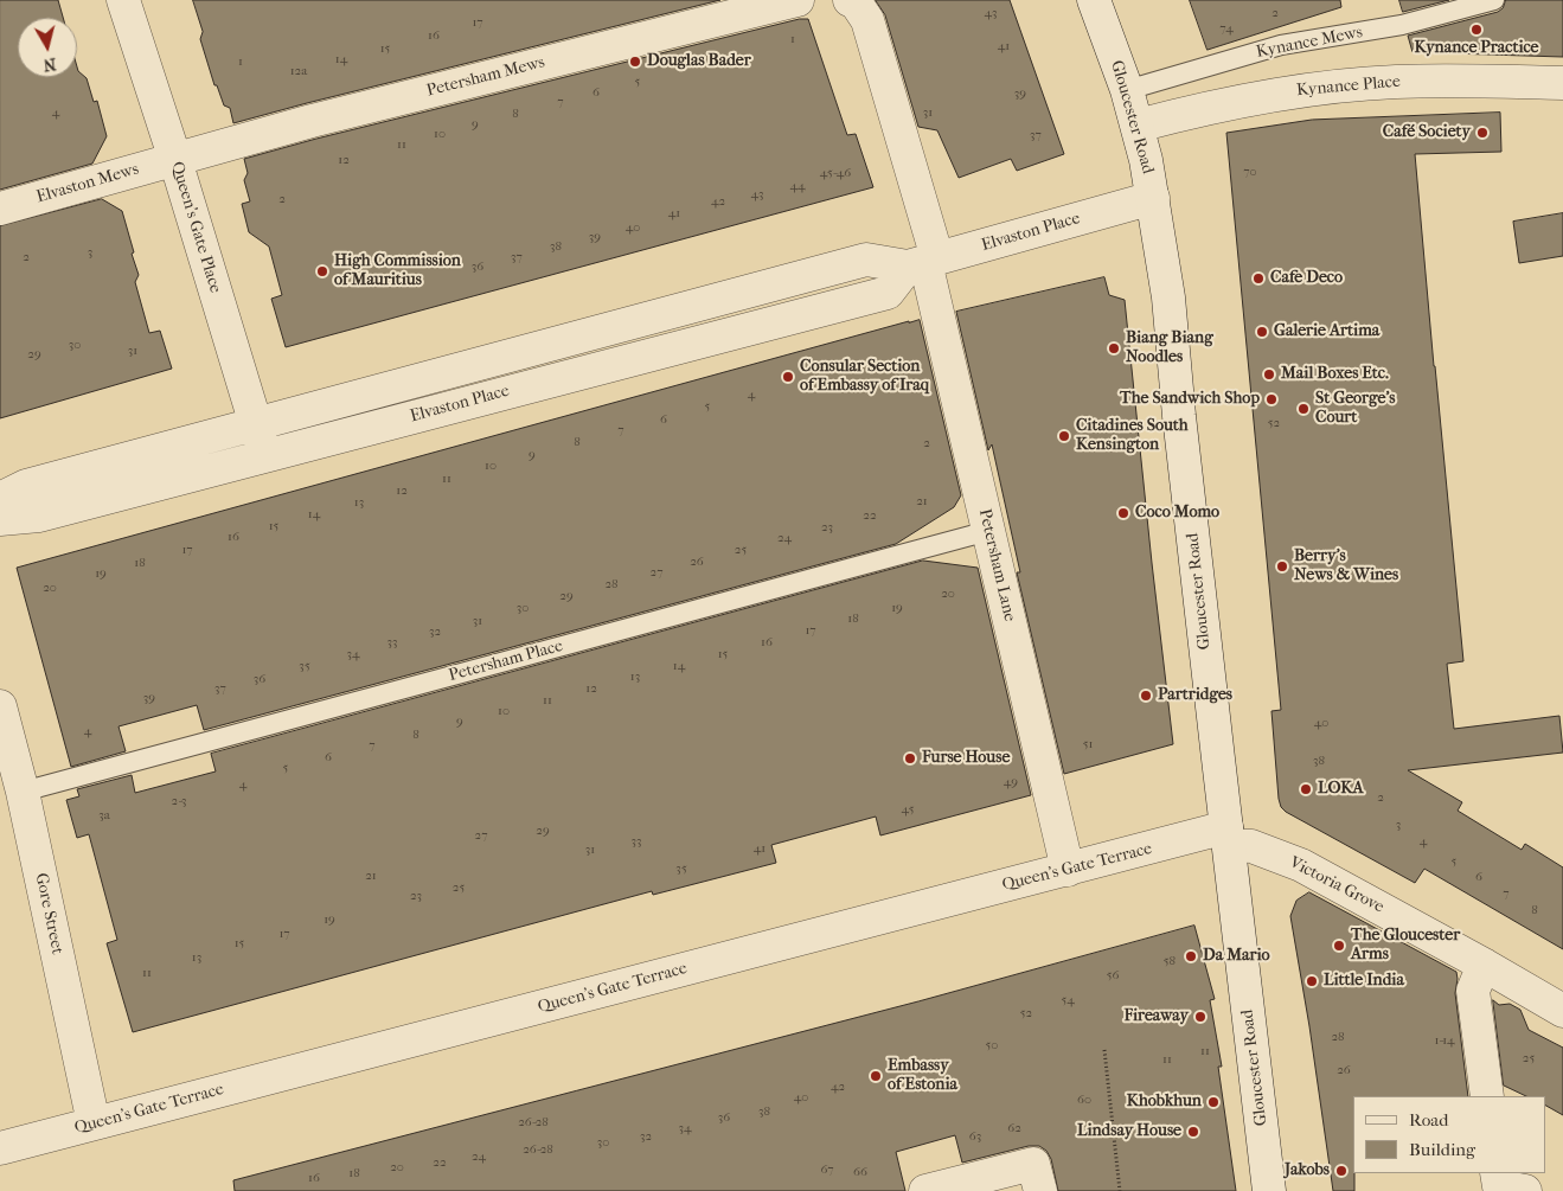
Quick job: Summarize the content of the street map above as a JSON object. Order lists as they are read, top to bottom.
{
  "streets": {
    "street": [
      "Petersham Mews",
      "Kynance Place",
      "Gloucester Road",
      "Elvaston Mews",
      "Queen's Gate Place",
      "Elvaston Place",
      "Petersham Lane",
      "Queen's Gate Terrace",
      "Victoria Grove",
      "Gore Street"
    ],
    "lane": ["Kynance Mews", "Petersham Place"]
  },
  "crossings": [
    ["Kynance Mews", "Gloucester Road"],
    ["Petersham Mews", "Elvaston Mews"],
    ["Petersham Mews", "Queen's Gate Place"],
    ["Kynance Place", "Gloucester Road"],
    ["Gloucester Road", "Elvaston Place"],
    ["Gloucester Road", "Queen's Gate Terrace"],
    ["Gloucester Road", "Victoria Grove"],
    ["Elvaston Mews", "Queen's Gate Place"],
    ["Queen's Gate Place", "Elvaston Place"],
    ["Elvaston Place", "Petersham Lane"],
    ["Petersham Lane", "Petersham Place"],
    ["Petersham Lane", "Queen's Gate Terrace"],
    ["Petersham Place", "Gore Street"],
    ["Queen's Gate Terrace", "Victoria Grove"],
    ["Queen's Gate Terrace", "Gore Street"]
  ],
  "places": [
    "Kynance Practice",
    "Douglas Bader",
    "Café Society",
    "High Commission of Mauritius",
    "Cafe Deco",
    "Galerie Artima",
    "Biang Biang Noodles",
    "Mail Boxes Etc.",
    "Consular Section of Embassy of Iraq",
    "The Sandwich Shop",
    "St George's Court",
    "Citadines South Kensington",
    "Coco Momo",
    "Berry's News & Wines",
    "Partridges",
    "Furse House",
    "LOKA",
    "The Gloucester Arms",
    "Da Mario",
    "Little India",
    "Fireaway",
    "Embassy of Estonia",
    "Khobkhun",
    "Lindsay House",
    "Jakobs"
  ],
  "house_numbers": [
    "43",
    "2",
    "17",
    "74",
    "16",
    "1",
    "41",
    "15",
    "14",
    "1",
    "12a",
    "5",
    "6",
    "39",
    "7",
    "4",
    "31",
    "8",
    "9",
    "10",
    "37",
    "11",
    "12",
    "70",
    "45-46",
    "44",
    "43",
    "2",
    "42",
    "41",
    "40",
    "39",
    "38",
    "3",
    "2",
    "37",
    "36",
    "30",
    "31",
    "29",
    "4",
    "5",
    "6",
    "52",
    "7",
    "8",
    "2",
    "9",
    "10",
    "11",
    "12",
    "21",
    "13",
    "14",
    "22",
    "15",
    "23",
    "16",
    "24",
    "17",
    "25",
    "26",
    "18",
    "27",
    "19",
    "28",
    "20",
    "20",
    "29",
    "30",
    "19",
    "18",
    "31",
    "17",
    "32",
    "33",
    "16",
    "34",
    "15",
    "35",
    "14",
    "13",
    "36",
    "37",
    "12",
    "39",
    "11",
    "10",
    "9",
    "40",
    "4",
    "8",
    "51",
    "7",
    "6",
    "38",
    "5",
    "49",
    "4",
    "2",
    "2-3",
    "45",
    "3a",
    "3",
    "29",
    "27",
    "33",
    "4",
    "41",
    "31",
    "5",
    "35",
    "21",
    "6",
    "25",
    "7",
    "23",
    "8",
    "19",
    "17",
    "15",
    "13",
    "58",
    "11",
    "56",
    "54",
    "52",
    "28",
    "1-14",
    "50",
    "11",
    "25",
    "11",
    "26",
    "42",
    "40",
    "60",
    "38",
    "36",
    "26-28",
    "34",
    "62",
    "32",
    "63",
    "30",
    "26-28",
    "24",
    "22",
    "20",
    "67",
    "66",
    "18",
    "16"
  ],
  "legend": ["Road", "Building"],
  "north": "bottom"
}
